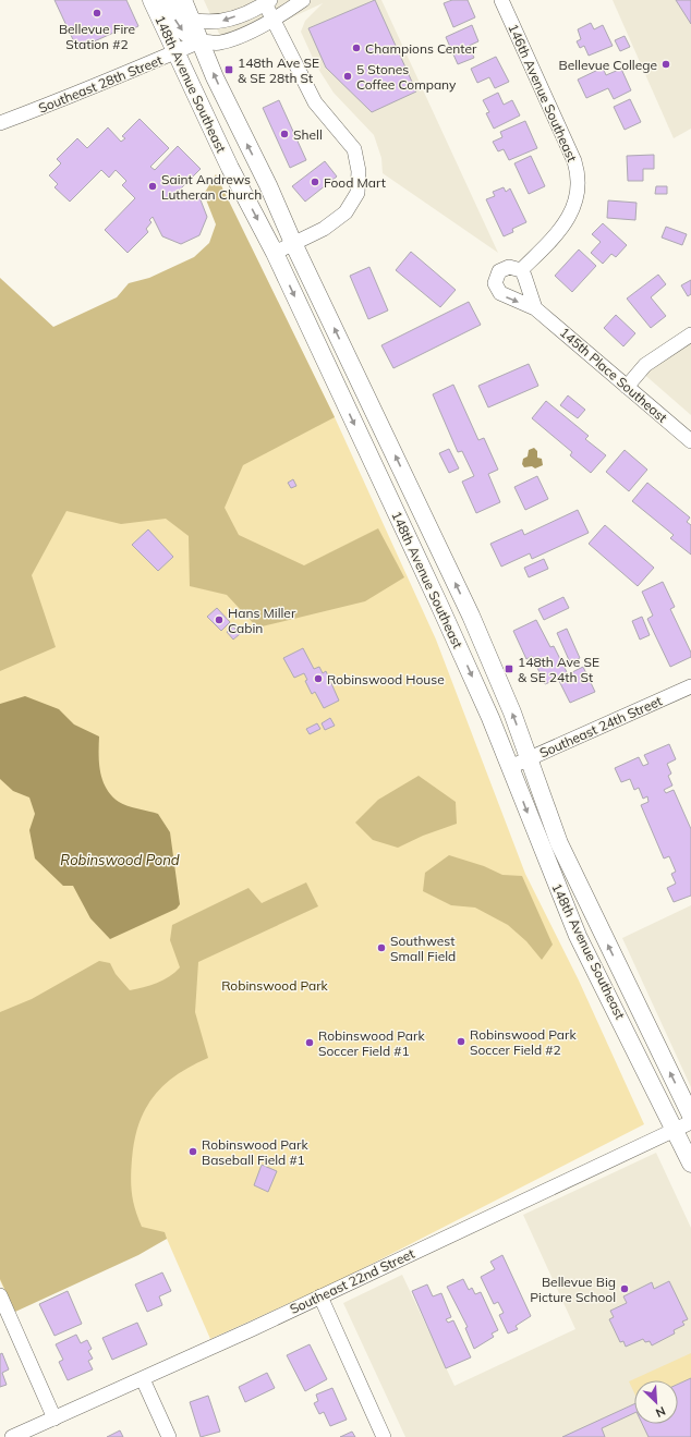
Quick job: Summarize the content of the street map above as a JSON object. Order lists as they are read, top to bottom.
{
  "streets": {
    "main road": ["148th Avenue Southeast"],
    "street": [
      "Southeast 28th Street",
      "146th Avenue Southeast",
      "145th Place Southeast",
      "Southeast 24th Street",
      "Southeast 22nd Street"
    ]
  },
  "crossings": [
    ["Southeast 28th Street", "148th Avenue Southeast"],
    ["148th Avenue Southeast", "Southeast 24th Street"],
    ["148th Avenue Southeast", "Southeast 22nd Street"]
  ],
  "water": ["Robinswood Pond"],
  "parks": ["Robinswood Park"],
  "places": {
    "other": [
      "Bellevue Fire Station #2",
      "Champions Center",
      "Bellevue College",
      "5 Stones Coffee Company",
      "Shell",
      "Food Mart",
      "Saint Andrews Lutheran Church",
      "Hans Miller Cabin",
      "Robinswood House",
      "Southwest Small Field",
      "Robinswood Park Soccer Field #2",
      "Robinswood Park Soccer Field #1",
      "Robinswood Park Baseball Field #1",
      "Bellevue Big Picture School"
    ],
    "transit": ["148th Ave SE & SE 28th St", "148th Ave SE & SE 24th St"]
  },
  "north": "bottom right"
}
